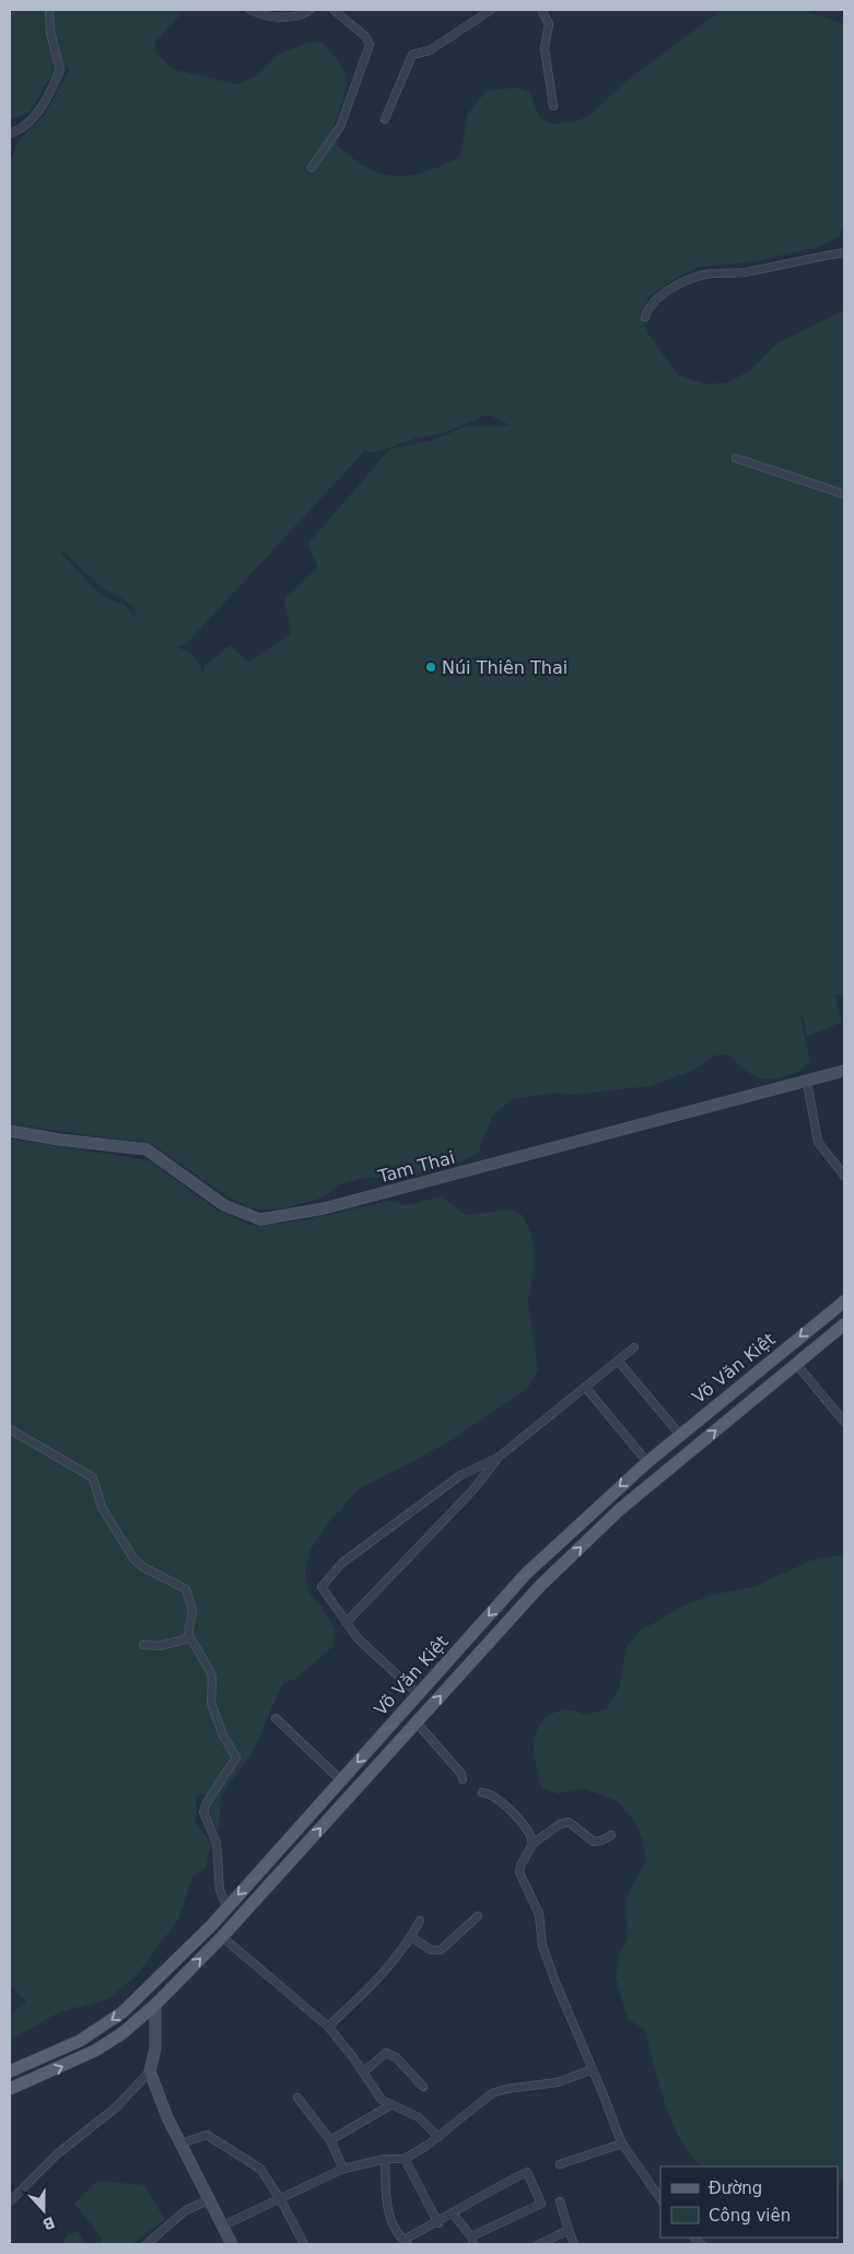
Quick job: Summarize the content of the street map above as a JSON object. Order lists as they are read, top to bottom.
{
  "streets": {
    "main road": ["Võ Văn Kiệt"],
    "street": ["Tam Thai"]
  },
  "places": ["Núi Thiên Thai"],
  "legend": ["Đường", "Công viên"],
  "north": "bottom"
}
